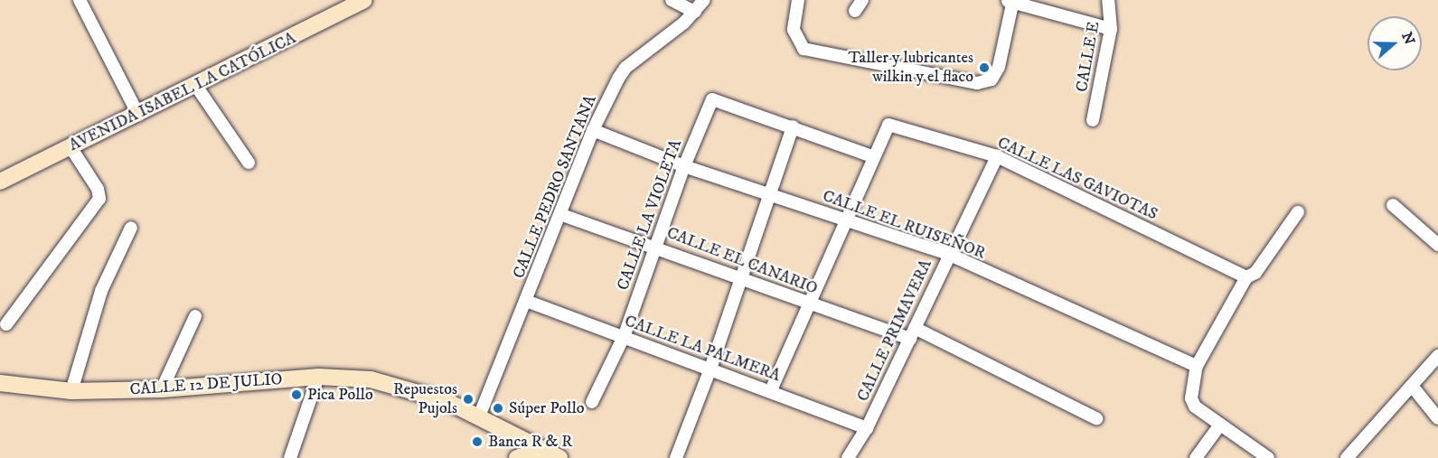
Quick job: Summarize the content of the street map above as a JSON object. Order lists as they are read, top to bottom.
{
  "streets": {
    "main road": ["AVENIDA ISABEL LA CATÓLICA", "CALLE 12 DE JULIO"],
    "street": [
      "CALLE E",
      "CALLE LAS GAVIOTAS",
      "CALLE PEDRO SANTANA",
      "CALLE LA VIOLETA",
      "CALLE EL RUISEÑOR",
      "CALLE EL CANARIO",
      "CALLE PRIMAVERA",
      "CALLE LA PALMERA"
    ]
  },
  "crossings": [
    ["CALLE LAS GAVIOTAS", "CALLE PRIMAVERA"],
    ["CALLE PEDRO SANTANA", "CALLE EL RUISEÑOR"],
    ["CALLE PEDRO SANTANA", "CALLE EL CANARIO"],
    ["CALLE PEDRO SANTANA", "CALLE LA PALMERA"],
    ["CALLE PEDRO SANTANA", "CALLE 12 DE JULIO"],
    ["CALLE LA VIOLETA", "CALLE EL RUISEÑOR"],
    ["CALLE LA VIOLETA", "CALLE EL CANARIO"],
    ["CALLE LA VIOLETA", "CALLE LA PALMERA"],
    ["CALLE EL RUISEÑOR", "CALLE PRIMAVERA"],
    ["CALLE EL CANARIO", "CALLE PRIMAVERA"],
    ["CALLE PRIMAVERA", "CALLE LA PALMERA"]
  ],
  "places": [
    "Taller y lubricantes wilkin y el flaco",
    "Pica Pollo",
    "Repuestos Pujols",
    "Súper Pollo",
    "Banca R & R"
  ],
  "north": "right"
}
